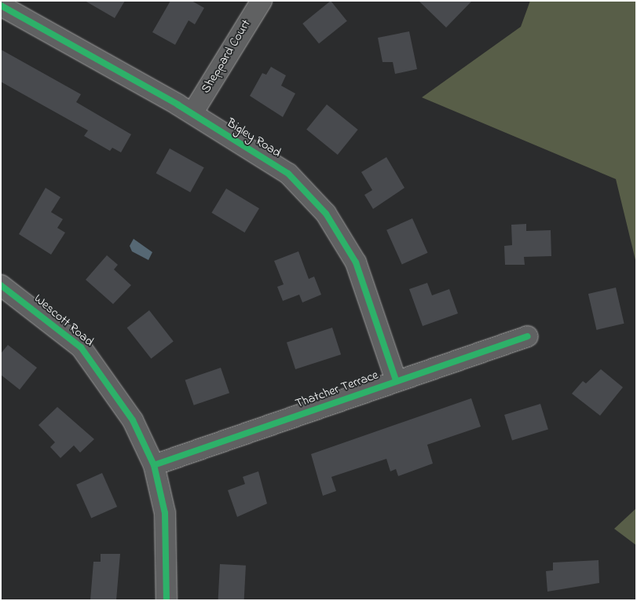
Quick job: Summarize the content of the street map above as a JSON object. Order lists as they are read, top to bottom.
{
  "streets": {
    "street": [
      "Sheppard Court",
      "Bigley Road",
      "Wescott Road",
      "Thatcher Terrace"
    ]
  },
  "crossings": [
    ["Sheppard Court", "Bigley Road"],
    ["Bigley Road", "Thatcher Terrace"],
    ["Wescott Road", "Thatcher Terrace"]
  ]
}
